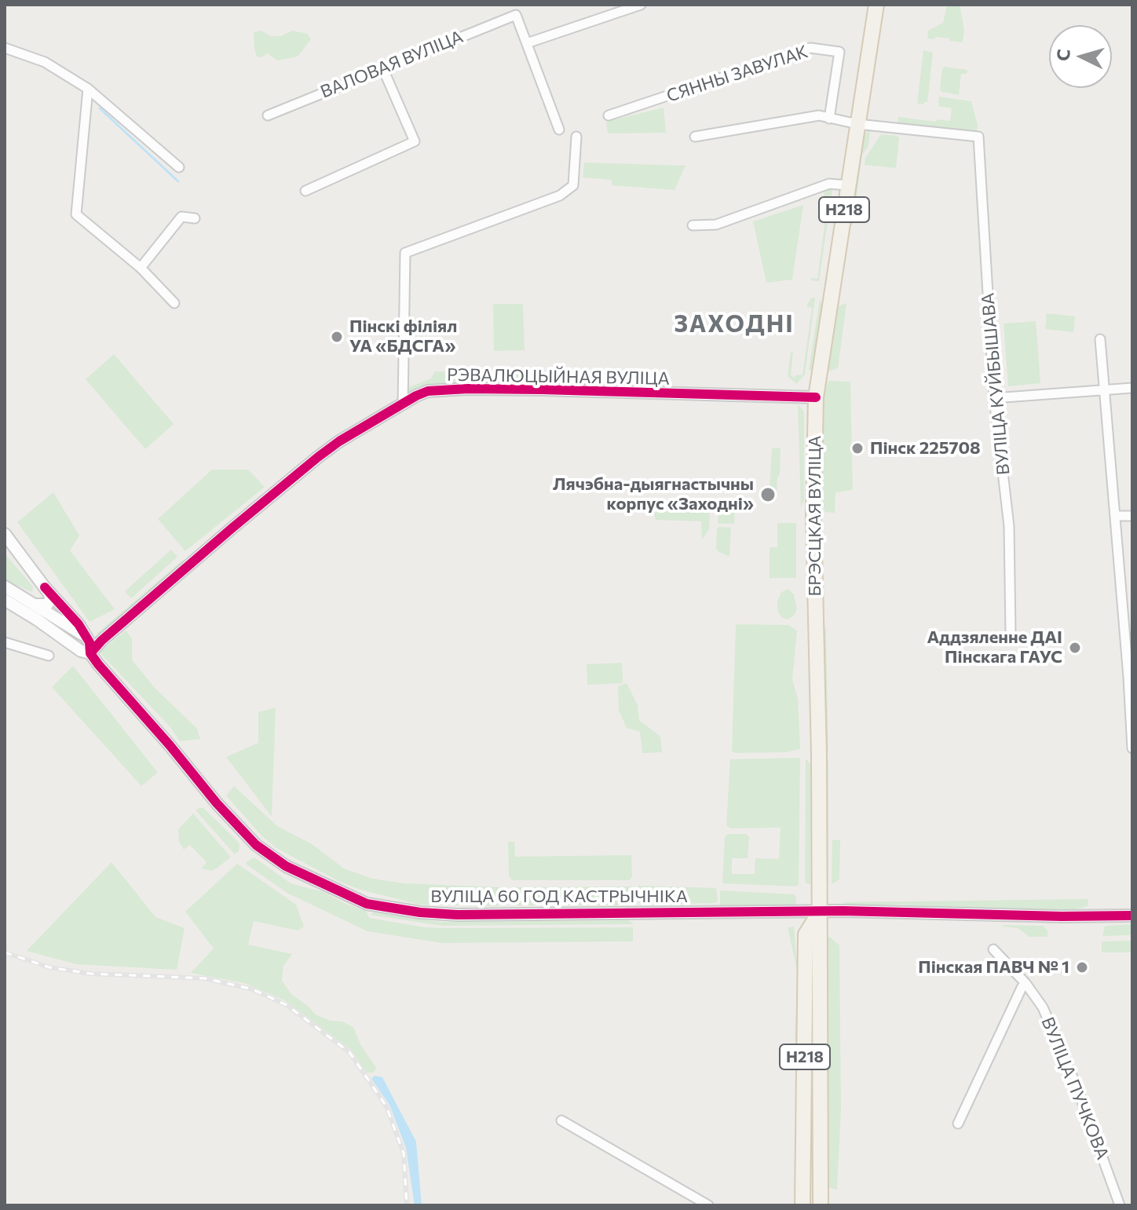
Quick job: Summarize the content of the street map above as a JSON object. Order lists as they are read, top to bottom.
{
  "streets": {
    "main road": ["Н218", "БРЭСЦКАЯ ВУЛІЦА"],
    "street": [
      "ВАЛОВАЯ ВУЛІЦА",
      "СЯННЫ ЗАВУЛАК",
      "РЭВАЛЮЦЫЙНАЯ ВУЛІЦА",
      "ВУЛІЦА КУЙБЫШАВА",
      "ВУЛІЦА 60 ГОД КАСТРЫЧНІКА",
      "ВУЛІЦА ПУЧКОВА"
    ]
  },
  "crossings": [
    ["РЭВАЛЮЦЫЙНАЯ ВУЛІЦА", "БРЭСЦКАЯ ВУЛІЦА"],
    ["РЭВАЛЮЦЫЙНАЯ ВУЛІЦА", "ВУЛІЦА 60 ГОД КАСТРЫЧНІКА"],
    ["ВУЛІЦА КУЙБЫШАВА", "БРЭСЦКАЯ ВУЛІЦА"],
    ["БРЭСЦКАЯ ВУЛІЦА", "ВУЛІЦА 60 ГОД КАСТРЫЧНІКА"]
  ],
  "districts": ["ЗАХОДНІ"],
  "places": [
    "Пінскі філіял УА «БДСГА»",
    "Пінск 225708",
    "Лячэбна-дыягнастычны корпус «Заходні»",
    "Аддзяленне ДАІ Пінскага ГАУС",
    "Пінская ПАВЧ № 1"
  ],
  "north": "left"
}
